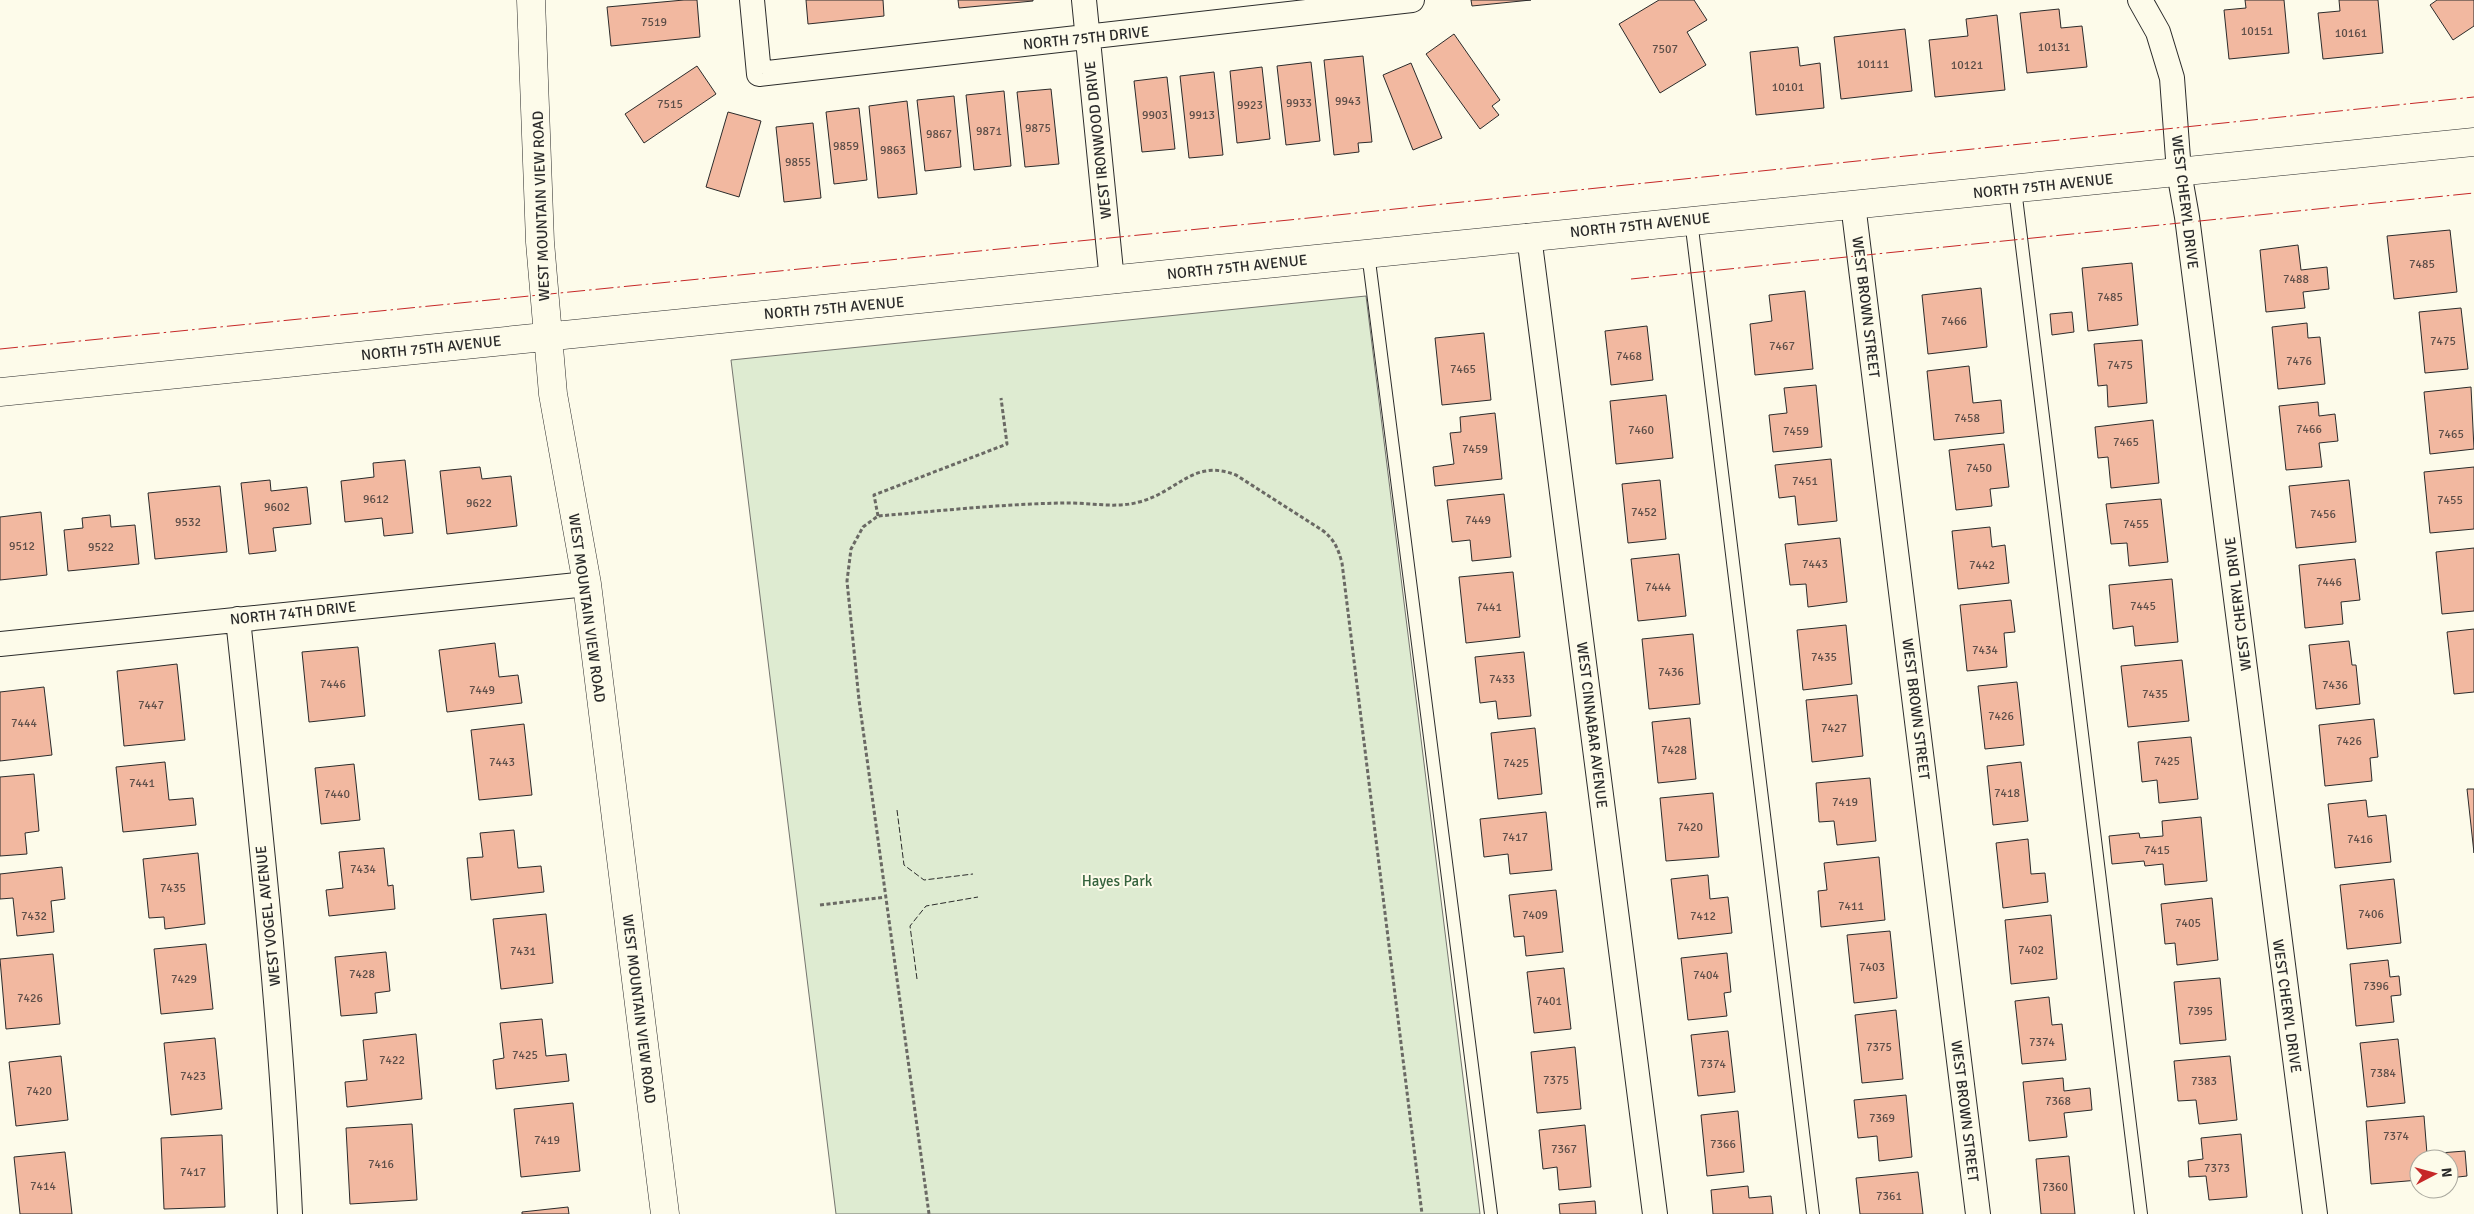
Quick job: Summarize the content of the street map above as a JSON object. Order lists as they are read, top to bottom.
{
  "streets": {
    "main road": ["NORTH 75TH AVENUE", "WEST MOUNTAIN VIEW ROAD"],
    "street": [
      "NORTH 75TH DRIVE",
      "WEST IRONWOOD DRIVE",
      "WEST CHERYL DRIVE",
      "WEST BROWN STREET",
      "NORTH 74TH DRIVE",
      "WEST CINNABAR AVENUE",
      "WEST VOGEL AVENUE"
    ]
  },
  "crossings": [
    ["NORTH 75TH DRIVE", "WEST IRONWOOD DRIVE"],
    ["WEST IRONWOOD DRIVE", "NORTH 75TH AVENUE"],
    ["NORTH 75TH AVENUE", "WEST CHERYL DRIVE"],
    ["NORTH 75TH AVENUE", "WEST MOUNTAIN VIEW ROAD"],
    ["NORTH 75TH AVENUE", "WEST BROWN STREET"],
    ["NORTH 75TH AVENUE", "WEST CINNABAR AVENUE"],
    ["WEST MOUNTAIN VIEW ROAD", "NORTH 74TH DRIVE"],
    ["NORTH 74TH DRIVE", "WEST VOGEL AVENUE"]
  ],
  "parks": ["Hayes Park"],
  "house_numbers": [
    "7519",
    "10151",
    "10161",
    "10131",
    "7507",
    "10111",
    "10121",
    "10101",
    "9943",
    "9933",
    "7515",
    "9923",
    "9903",
    "9913",
    "9875",
    "9871",
    "9867",
    "9859",
    "9863",
    "9855",
    "7485",
    "7488",
    "7485",
    "7466",
    "7475",
    "7467",
    "7468",
    "7476",
    "7475",
    "7465",
    "7458",
    "7466",
    "7460",
    "7459",
    "7465",
    "7465",
    "7459",
    "7450",
    "7451",
    "9612",
    "7455",
    "9622",
    "9602",
    "7452",
    "7456",
    "7449",
    "9532",
    "7455",
    "9512",
    "9522",
    "7443",
    "7442",
    "7446",
    "7444",
    "7445",
    "7441",
    "7434",
    "7435",
    "7436",
    "7433",
    "7446",
    "7436",
    "7449",
    "7435",
    "7447",
    "7426",
    "7444",
    "7427",
    "7426",
    "7428",
    "7425",
    "7443",
    "7425",
    "7441",
    "7418",
    "7440",
    "7419",
    "7420",
    "7417",
    "7416",
    "7415",
    "7434",
    "7435",
    "7411",
    "7406",
    "7409",
    "7432",
    "7412",
    "7405",
    "7402",
    "7431",
    "7403",
    "7428",
    "7404",
    "7429",
    "7396",
    "7426",
    "7401",
    "7395",
    "7374",
    "7375",
    "7425",
    "7422",
    "7374",
    "7384",
    "7423",
    "7375",
    "7383",
    "7420",
    "7368",
    "7369",
    "7374",
    "7419",
    "7366",
    "7367",
    "7416",
    "7373",
    "7417",
    "7414",
    "7360",
    "7361"
  ],
  "north": "right"
}
